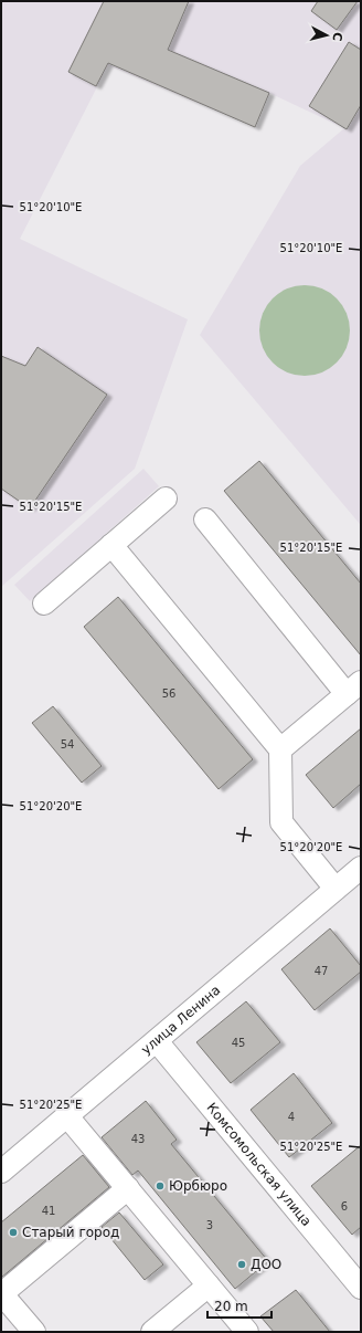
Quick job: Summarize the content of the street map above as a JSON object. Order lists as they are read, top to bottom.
{
  "streets": {
    "street": ["улица Ленина", "Комсомольская улица"]
  },
  "crossings": [
    ["улица Ленина", "Комсомольская улица"]
  ],
  "places": ["Юрбюро", "Старый город", "ДОО"],
  "house_numbers": [
    "56",
    "54",
    "47",
    "45",
    "4",
    "43",
    "6",
    "41",
    "3"
  ],
  "scale_bar": "20 m",
  "north": "right",
  "coordinates": [
    "51°20'10\"E",
    "51°20'15\"E",
    "51°20'20\"E",
    "51°20'25\"E"
  ]
}
